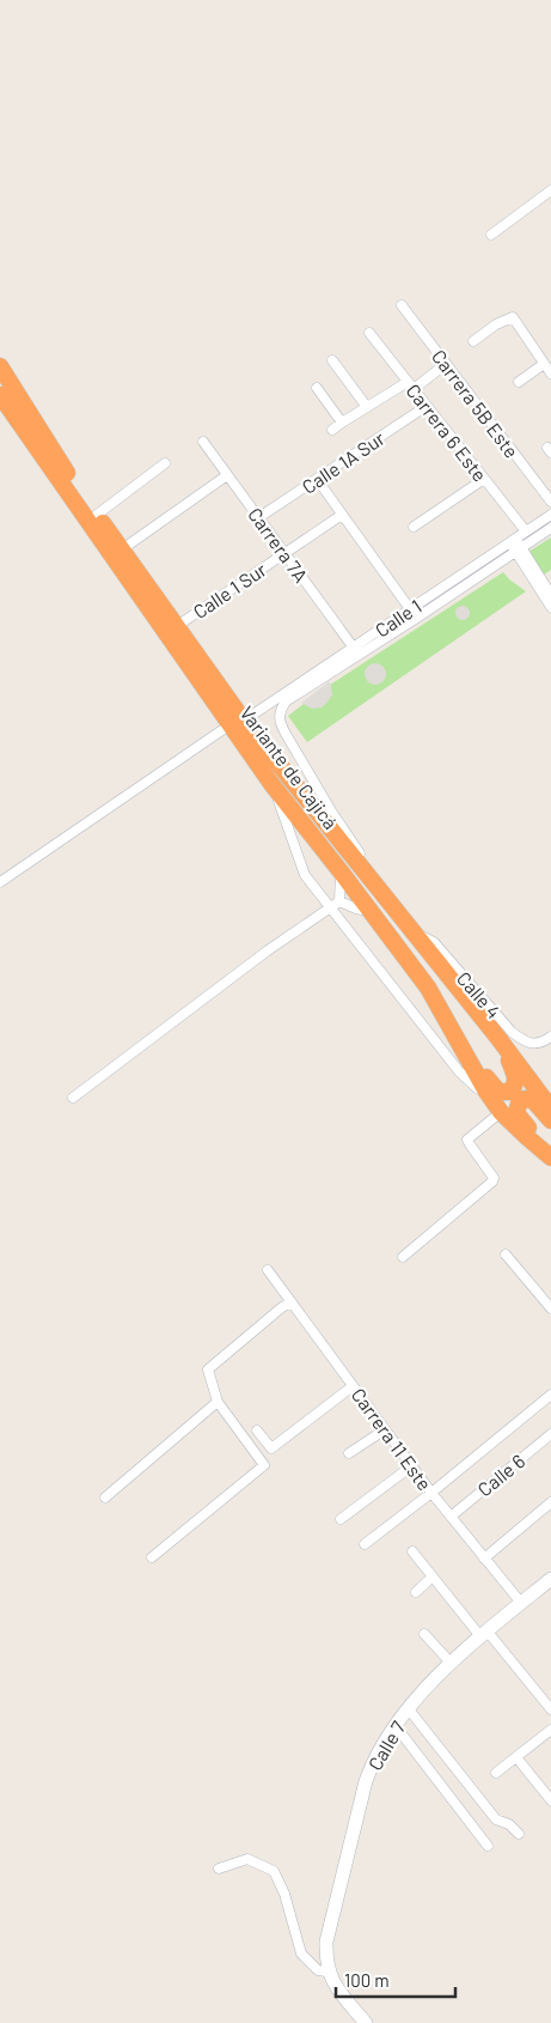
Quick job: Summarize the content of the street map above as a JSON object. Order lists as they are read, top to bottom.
{
  "streets": {
    "highway": ["Variante de Cajicá"],
    "street": [
      "Carrera 5B Este",
      "Carrera 6 Este",
      "Calle 1A Sur",
      "Carrera 7A",
      "Calle 1 Sur",
      "Calle 1",
      "Calle 4",
      "Carrera 11 Este",
      "Calle 6",
      "Calle 7"
    ]
  },
  "crossings": [
    ["Carrera 6 Este", "Calle 1A Sur"],
    ["Carrera 6 Este", "Calle 1"],
    ["Calle 1A Sur", "Carrera 7A"],
    ["Carrera 7A", "Calle 1 Sur"],
    ["Carrera 7A", "Calle 1"],
    ["Calle 1 Sur", "Variante de Cajicá"],
    ["Calle 1", "Variante de Cajicá"],
    ["Variante de Cajicá", "Calle 4"],
    ["Carrera 11 Este", "Calle 6"],
    ["Carrera 11 Este", "Calle 7"]
  ],
  "scale_bar": "100 m"
}
